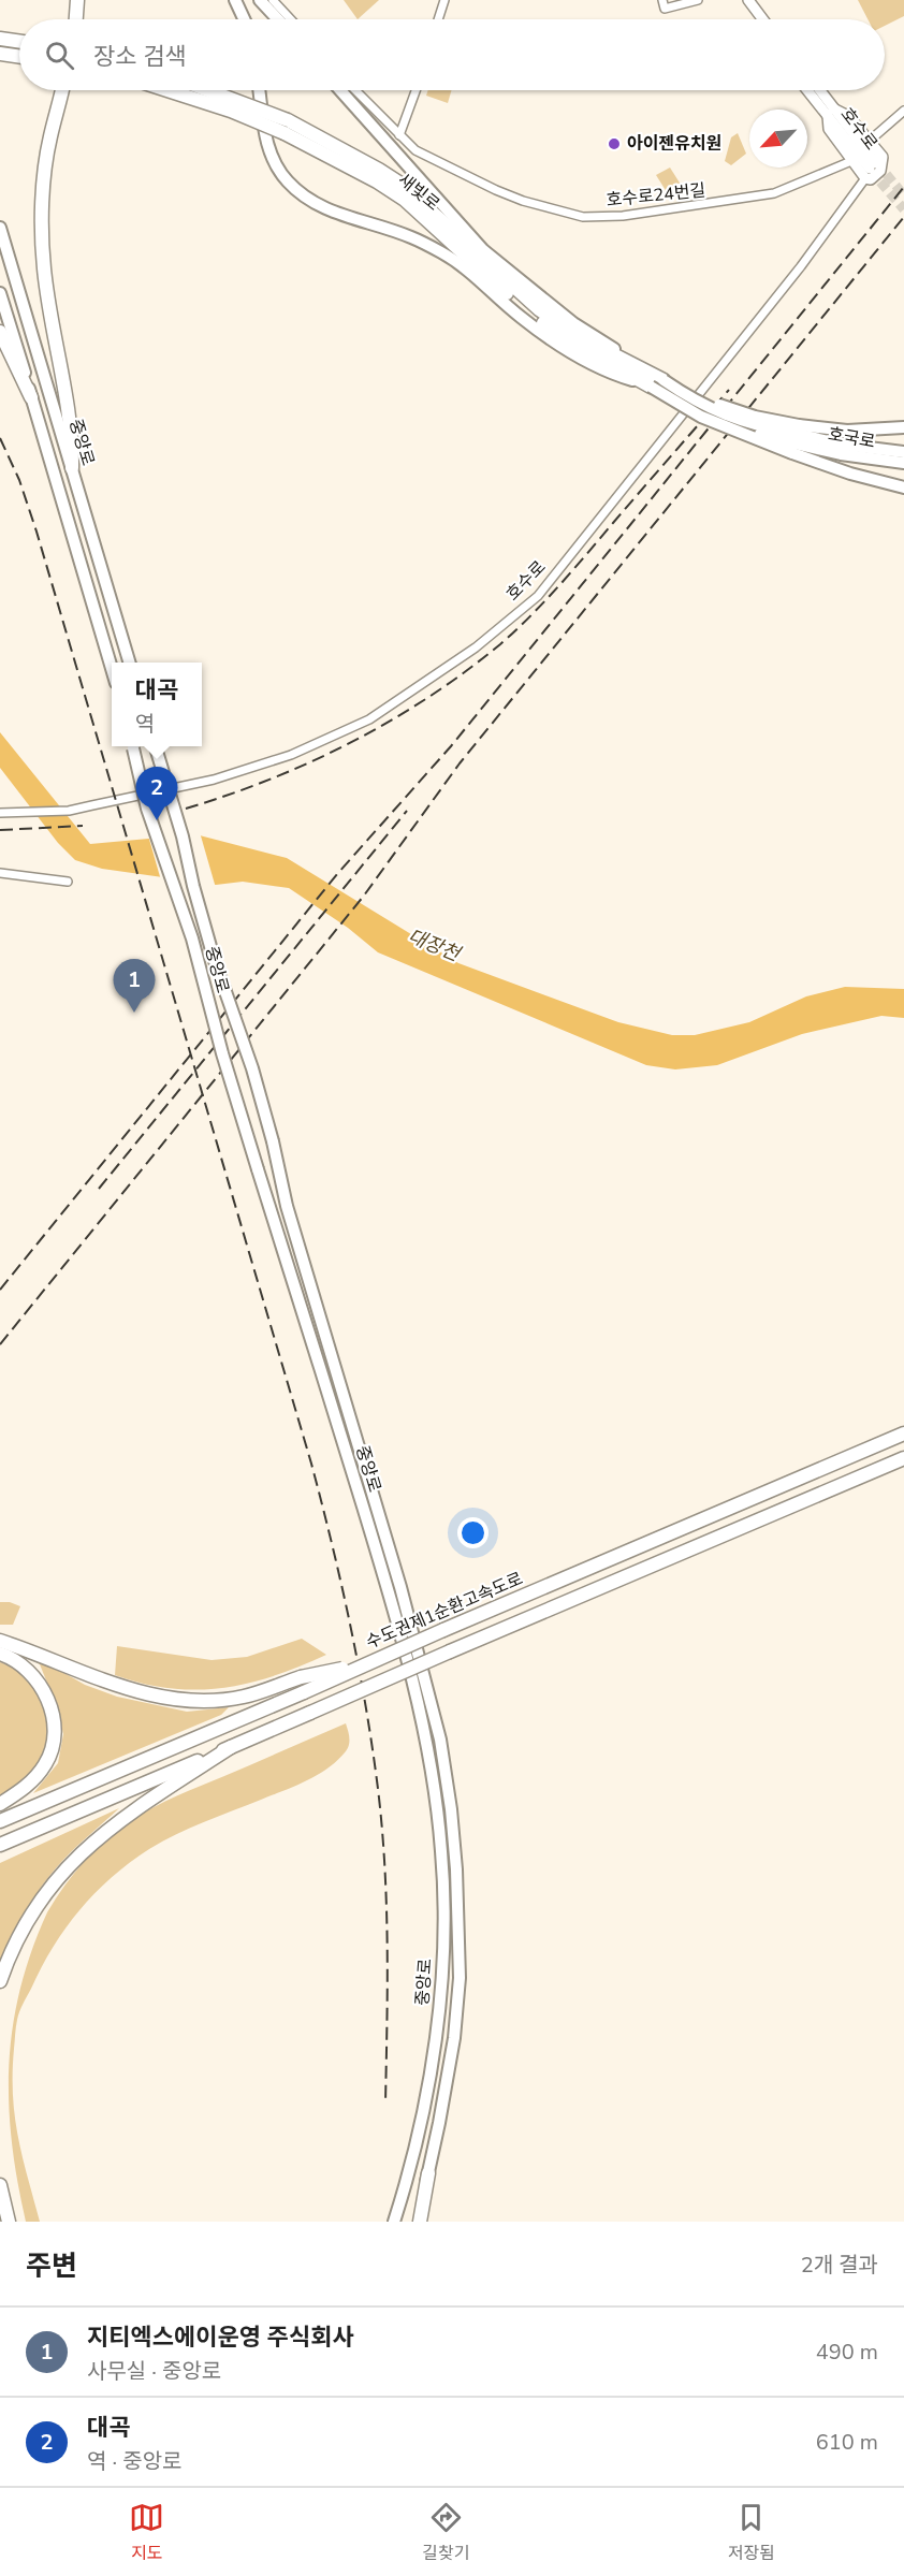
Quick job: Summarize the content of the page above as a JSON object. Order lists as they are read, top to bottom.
{
  "streets": {
    "highway": ["새빛로", "수도권제1순환고속도로"],
    "main road": ["호수로", "호국로", "중앙로"],
    "street": ["호수로24번길"]
  },
  "water": ["대장천"],
  "places": ["아이젠유치원"],
  "north": "bottom left",
  "page": {
    "search": "장소 검색",
    "popup": ["대곡", "역"],
    "pins": ["2", "1"],
    "heading": ["주변", "2개 결과"],
    "list": [
      {
        "mark": "1",
        "name": "지티엑스에이운영 주식회사",
        "note": "사무실 · 중앙로",
        "value": "490 m"
      },
      {
        "mark": "2",
        "name": "대곡",
        "note": "역 · 중앙로",
        "value": "610 m"
      }
    ],
    "nav": ["지도", "길찾기", "저장됨"]
  }
}
